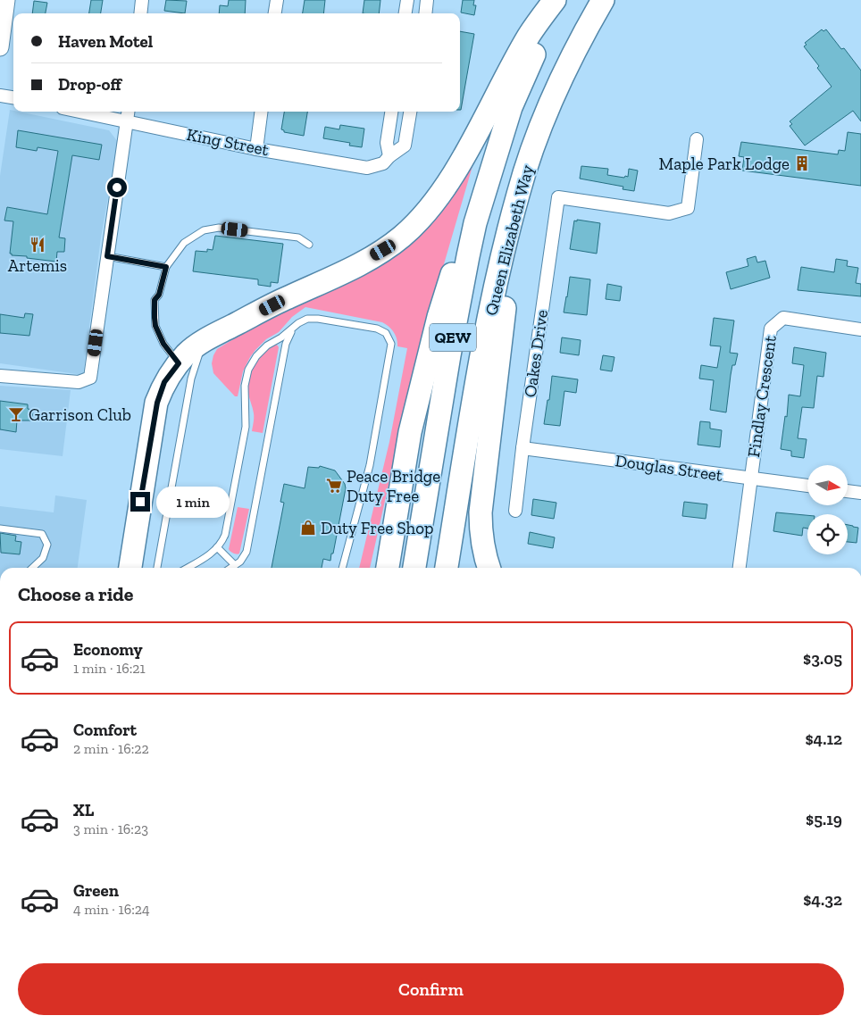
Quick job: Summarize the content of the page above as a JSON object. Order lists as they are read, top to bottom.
{
  "streets": {
    "highway": ["Queen Elizabeth Way", "QEW"],
    "street": [
      "King Street",
      "Oakes Drive",
      "Findlay Crescent",
      "Douglas Street"
    ]
  },
  "crossings": [
    ["Oakes Drive", "Douglas Street"],
    ["Findlay Crescent", "Douglas Street"]
  ],
  "places": {
    "building": ["Maple Park Lodge"],
    "restaurant": ["Artemis"],
    "bar": ["Garrison Club"],
    "supermarket": ["Peace Bridge Duty Free"],
    "shop": ["Duty Free Shop"]
  },
  "north": "right",
  "page": {
    "banner": ["Haven Motel", "Drop-off"],
    "bubble": "1 min",
    "heading": "Choose a ride",
    "list": [
      {
        "name": "Economy",
        "note": "1 min · 16:21",
        "value": "$3.05"
      },
      {
        "name": "Comfort",
        "note": "2 min · 16:22",
        "value": "$4.12"
      },
      {
        "name": "XL",
        "note": "3 min · 16:23",
        "value": "$5.19"
      },
      {
        "name": "Green",
        "note": "4 min · 16:24",
        "value": "$4.32"
      }
    ],
    "buttons": "Confirm"
  }
}
